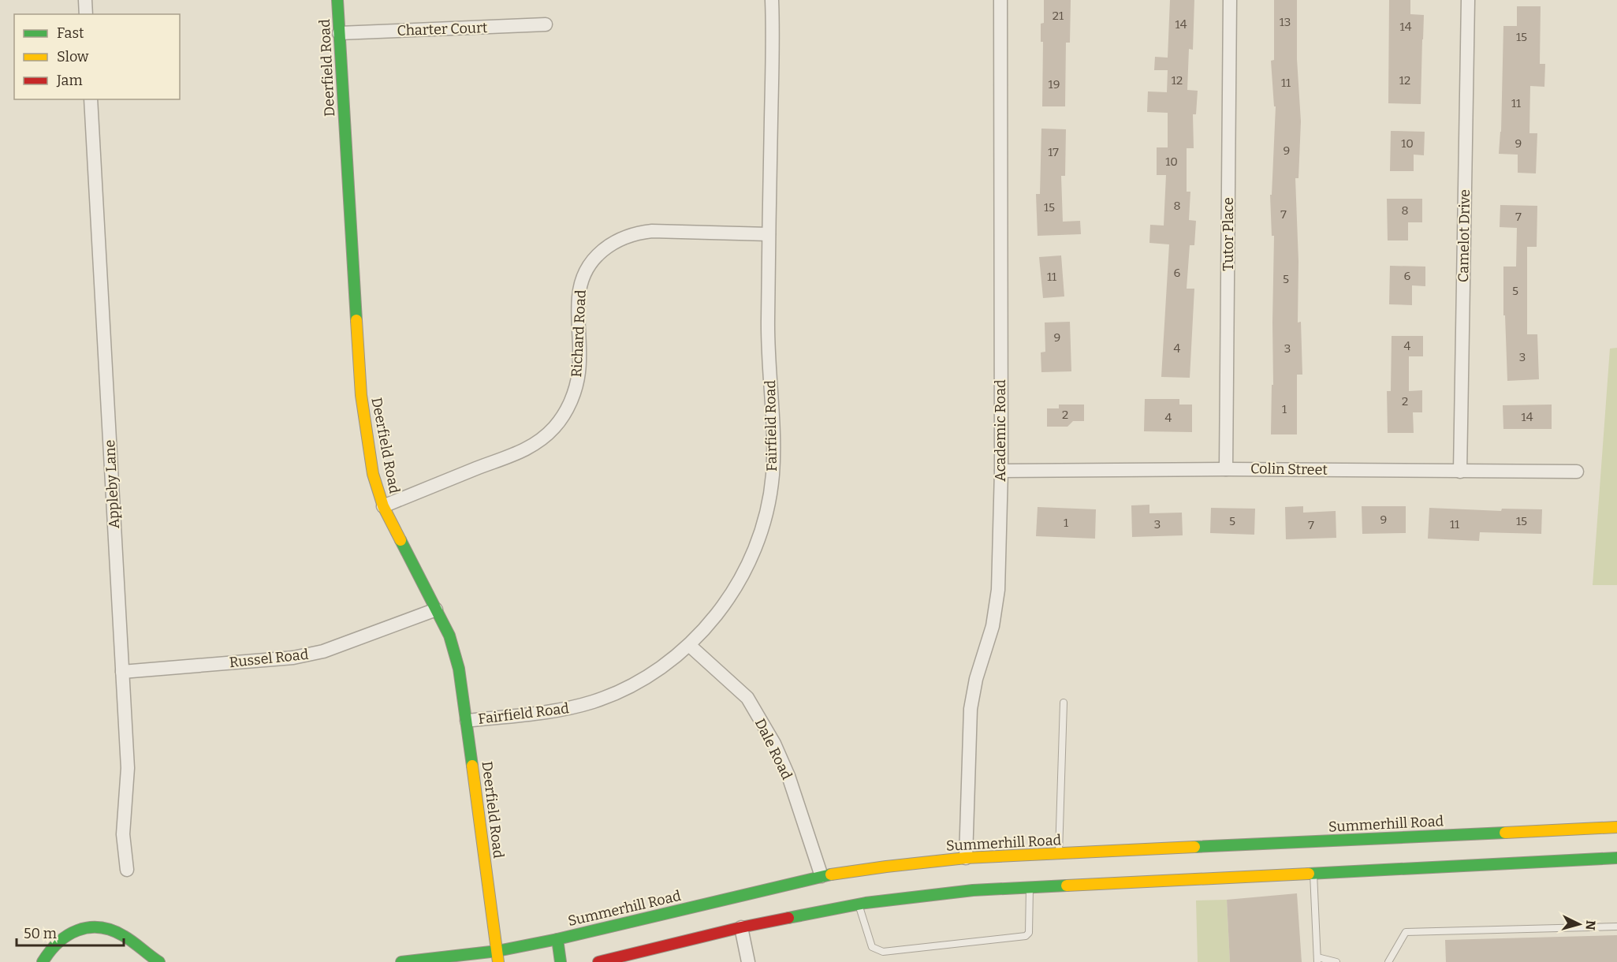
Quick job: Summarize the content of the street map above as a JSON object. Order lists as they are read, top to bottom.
{
  "streets": {
    "street": [
      "Charter Court",
      "Deerfield Road",
      "Tutor Place",
      "Camelot Drive",
      "Richard Road",
      "Fairfield Road",
      "Academic Road",
      "Colin Street",
      "Appleby Lane",
      "Russel Road",
      "Dale Road",
      "Summerhill Road"
    ]
  },
  "crossings": [
    ["Charter Court", "Deerfield Road"],
    ["Deerfield Road", "Richard Road"],
    ["Deerfield Road", "Fairfield Road"],
    ["Deerfield Road", "Russel Road"],
    ["Deerfield Road", "Summerhill Road"],
    ["Tutor Place", "Colin Street"],
    ["Camelot Drive", "Colin Street"],
    ["Richard Road", "Fairfield Road"],
    ["Fairfield Road", "Dale Road"],
    ["Academic Road", "Colin Street"],
    ["Academic Road", "Summerhill Road"],
    ["Appleby Lane", "Russel Road"],
    ["Dale Road", "Summerhill Road"]
  ],
  "house_numbers": [
    "21",
    "13",
    "14",
    "14",
    "15",
    "12",
    "12",
    "11",
    "19",
    "11",
    "10",
    "9",
    "9",
    "17",
    "10",
    "8",
    "15",
    "8",
    "7",
    "7",
    "6",
    "6",
    "11",
    "5",
    "5",
    "9",
    "4",
    "4",
    "3",
    "3",
    "2",
    "1",
    "2",
    "14",
    "4",
    "9",
    "5",
    "15",
    "1",
    "3",
    "11",
    "7"
  ],
  "legend": ["Fast", "Slow", "Jam"],
  "scale_bar": "50 m",
  "north": "right"
}
